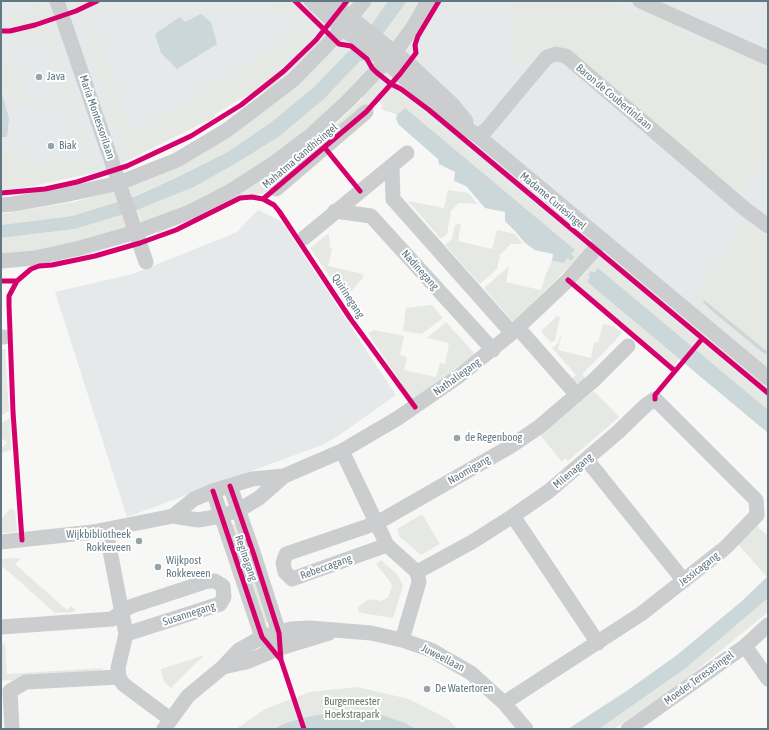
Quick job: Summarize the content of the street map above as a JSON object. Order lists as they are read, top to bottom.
{
  "streets": {
    "street": [
      "Baron de Coubertinlaan",
      "Maria Montessorilaan",
      "Mahatma Gandhisingel",
      "Madame Curiesingel",
      "Nadinegang",
      "Nathaliegang",
      "Naomigang",
      "Milenagang",
      "Reginagang",
      "Rebeccagang",
      "Jessicagang",
      "Susannegang",
      "Juweellaan",
      "Moeder Teresasingel"
    ],
    "cycle path": ["Quirinegang"]
  },
  "crossings": [
    ["Baron de Coubertinlaan", "Madame Curiesingel"],
    ["Maria Montessorilaan", "Mahatma Gandhisingel"],
    ["Mahatma Gandhisingel", "Madame Curiesingel"],
    ["Madame Curiesingel", "Nathaliegang"],
    ["Nadinegang", "Nathaliegang"],
    ["Nathaliegang", "Reginagang"],
    ["Naomigang", "Rebeccagang"],
    ["Milenagang", "Jessicagang"],
    ["Reginagang", "Juweellaan"],
    ["Jessicagang", "Juweellaan"]
  ],
  "parks": ["Burgemeester Hoekstrapark"],
  "places": [
    "Java",
    "Biak",
    "de Regenboog",
    "Wijkbibliotheek Rokkeveen",
    "Wijkpost Rokkeveen",
    "De Watertoren"
  ]
}
